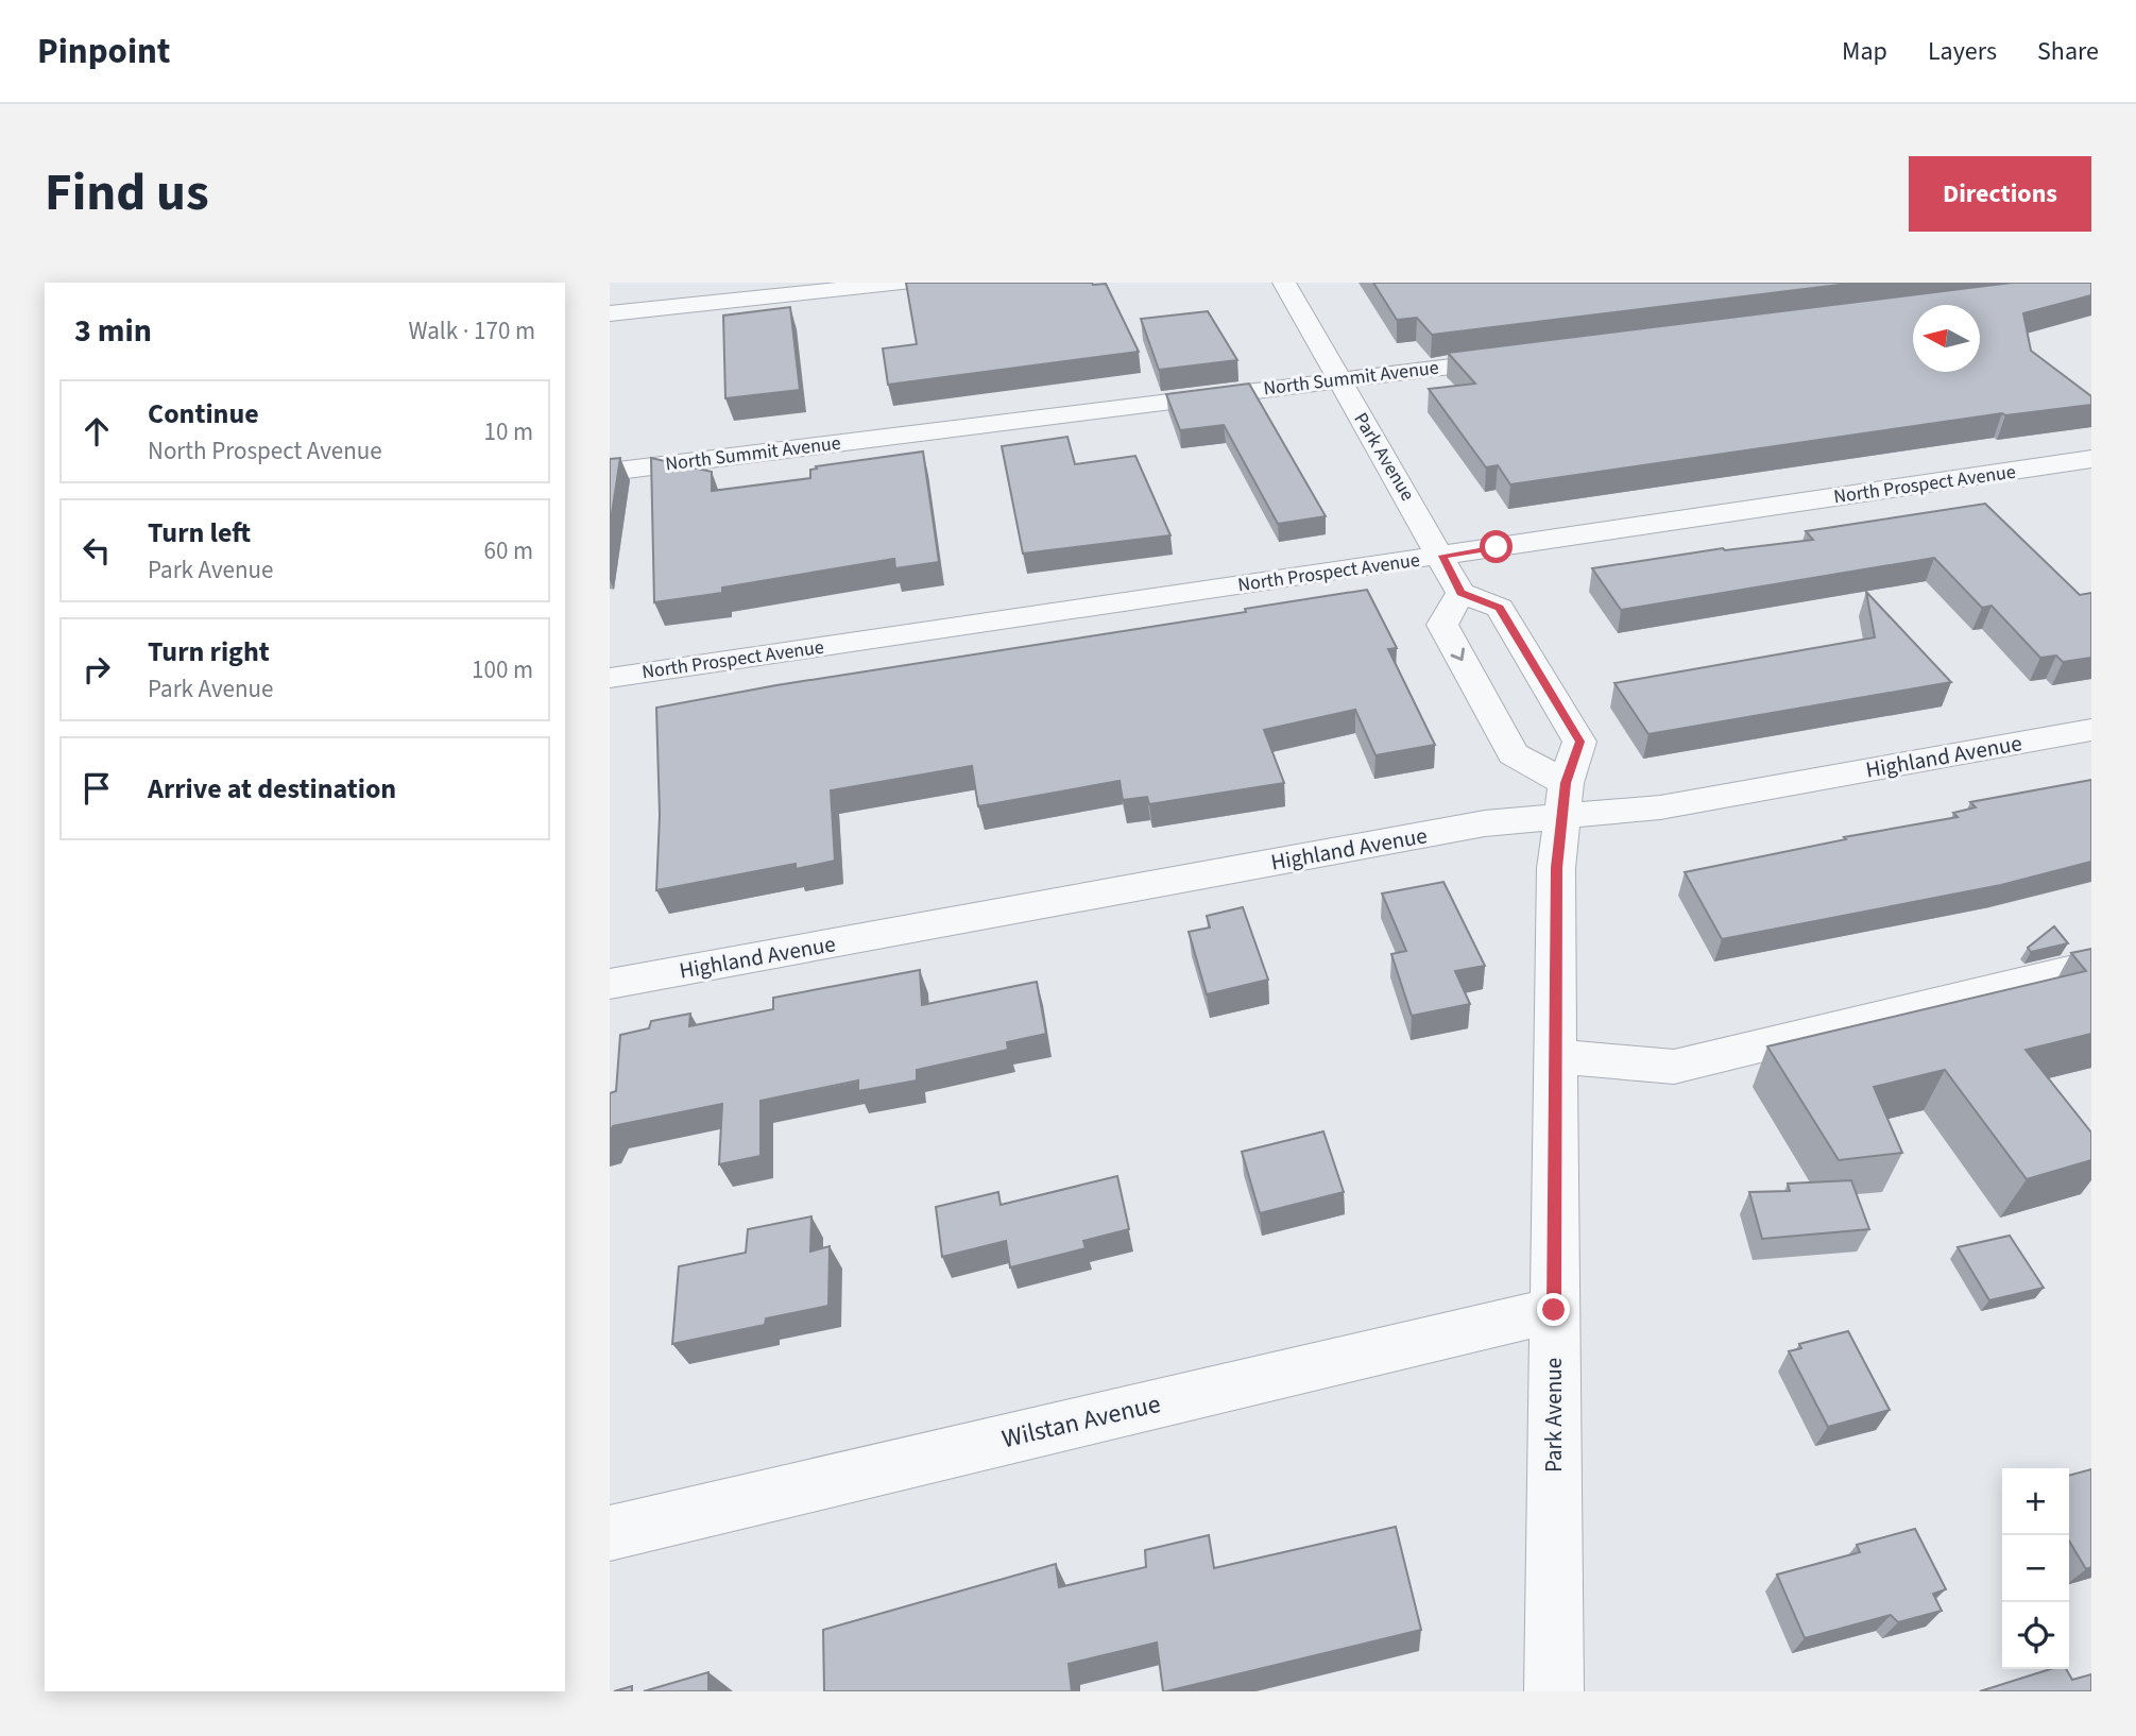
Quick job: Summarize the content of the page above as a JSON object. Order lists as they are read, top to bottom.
{
  "streets": {
    "street": [
      "North Summit Avenue",
      "Park Avenue",
      "North Prospect Avenue",
      "Highland Avenue",
      "Wilstan Avenue"
    ]
  },
  "crossings": [
    ["North Summit Avenue", "Park Avenue"],
    ["Park Avenue", "North Prospect Avenue"],
    ["Park Avenue", "Highland Avenue"],
    ["Park Avenue", "Wilstan Avenue"]
  ],
  "north": "left",
  "page": {
    "header": "Pinpoint",
    "nav": ["Map", "Layers", "Share"],
    "title": "Find us",
    "buttons": "Directions",
    "heading": ["3 min", "Walk · 170 m"],
    "list": [
      ["Continue", "North Prospect Avenue", "10 m"],
      ["Turn left", "Park Avenue", "60 m"],
      ["Turn right", "Park Avenue", "100 m"],
      "Arrive at destination"
    ],
    "map_buttons": ["+", "−"]
  }
}
